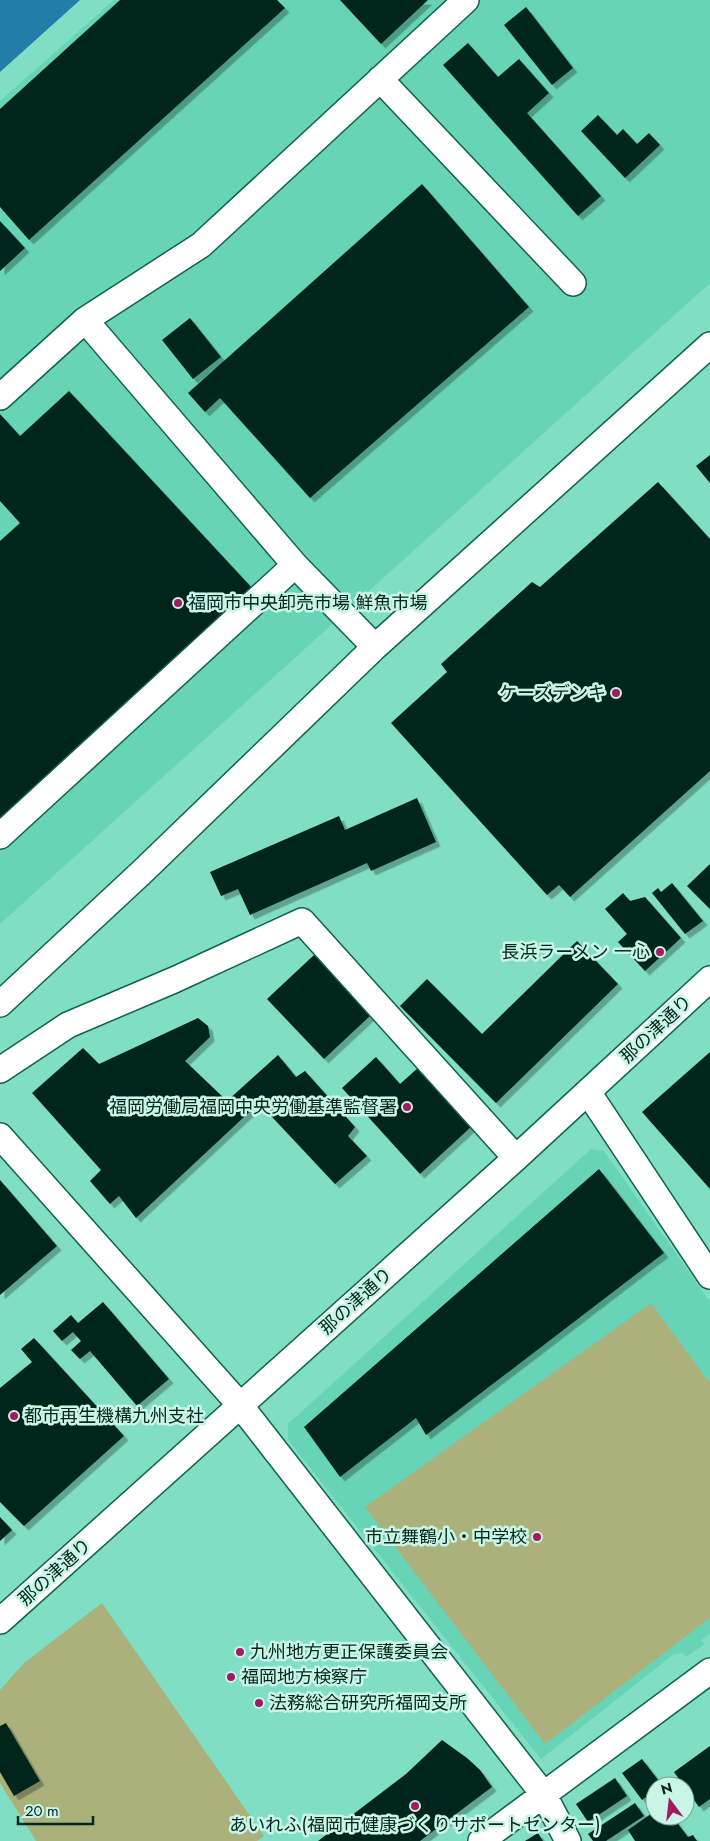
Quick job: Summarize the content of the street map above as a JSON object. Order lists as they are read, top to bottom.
{
  "streets": {
    "street": ["那の津通り"]
  },
  "places": [
    "福岡市中央卸売市場 鮮魚市場",
    "ケーズデンキ",
    "長浜ラーメン 一心",
    "福岡労働局福岡中央労働基準監督署",
    "都市再生機構九州支社",
    "市立舞鶴小・中学校",
    "九州地方更正保護委員会",
    "福岡地方検察庁",
    "法務総合研究所福岡支所",
    "あいれふ(福岡市健康づくりサポートセンター)"
  ],
  "scale_bar": "20 m",
  "north": "top"
}
